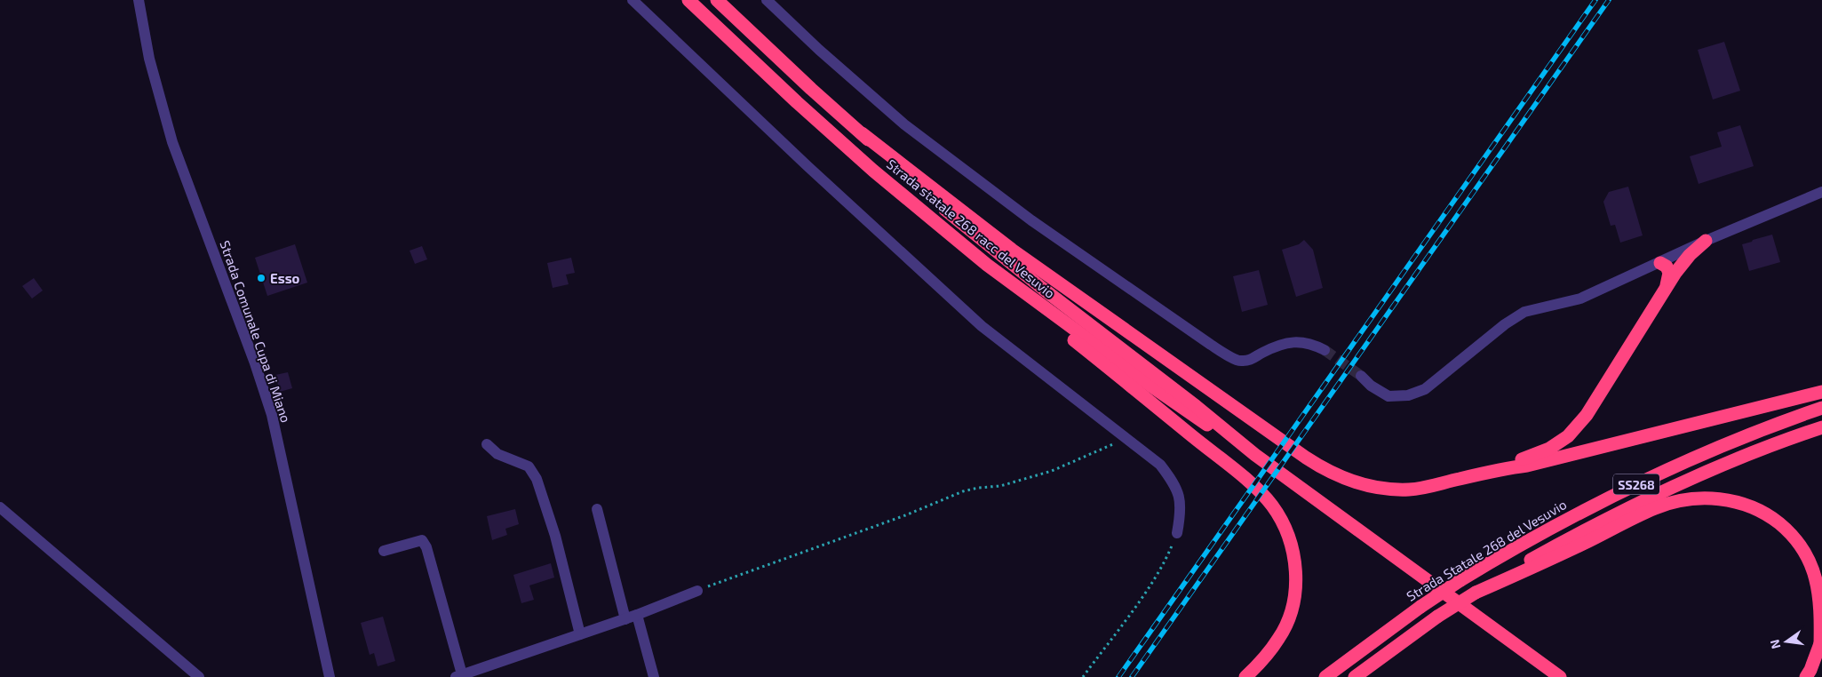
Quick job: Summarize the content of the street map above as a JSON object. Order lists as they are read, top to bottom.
{
  "streets": {
    "highway": ["Strada statale 268 racc del Vesuvio", "SS268", "Strada Statale 268 del Vesuvio"],
    "street": ["Strada Comunale Cupa di Miano"]
  },
  "places": ["Esso"],
  "north": "left"
}
